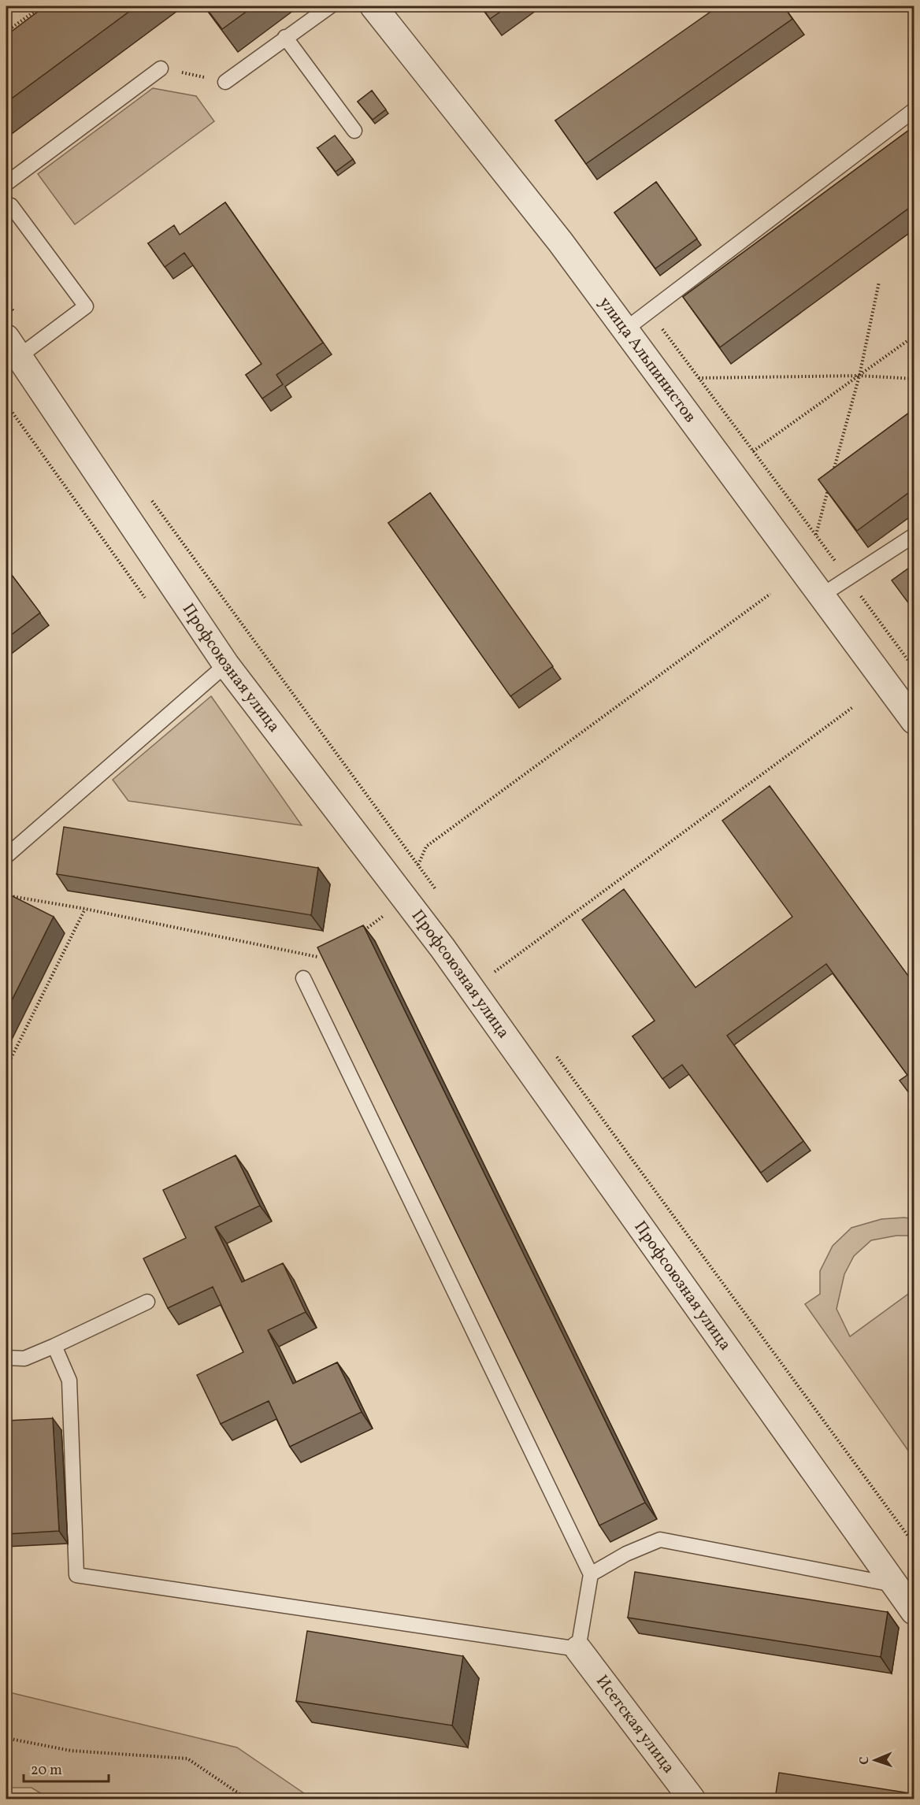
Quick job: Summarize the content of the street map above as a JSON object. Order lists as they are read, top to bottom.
{
  "streets": {
    "street": ["улица Альпинистов", "Профсоюзная улица", "Исетская улица"]
  },
  "scale_bar": "20 m",
  "north": "left"
}
